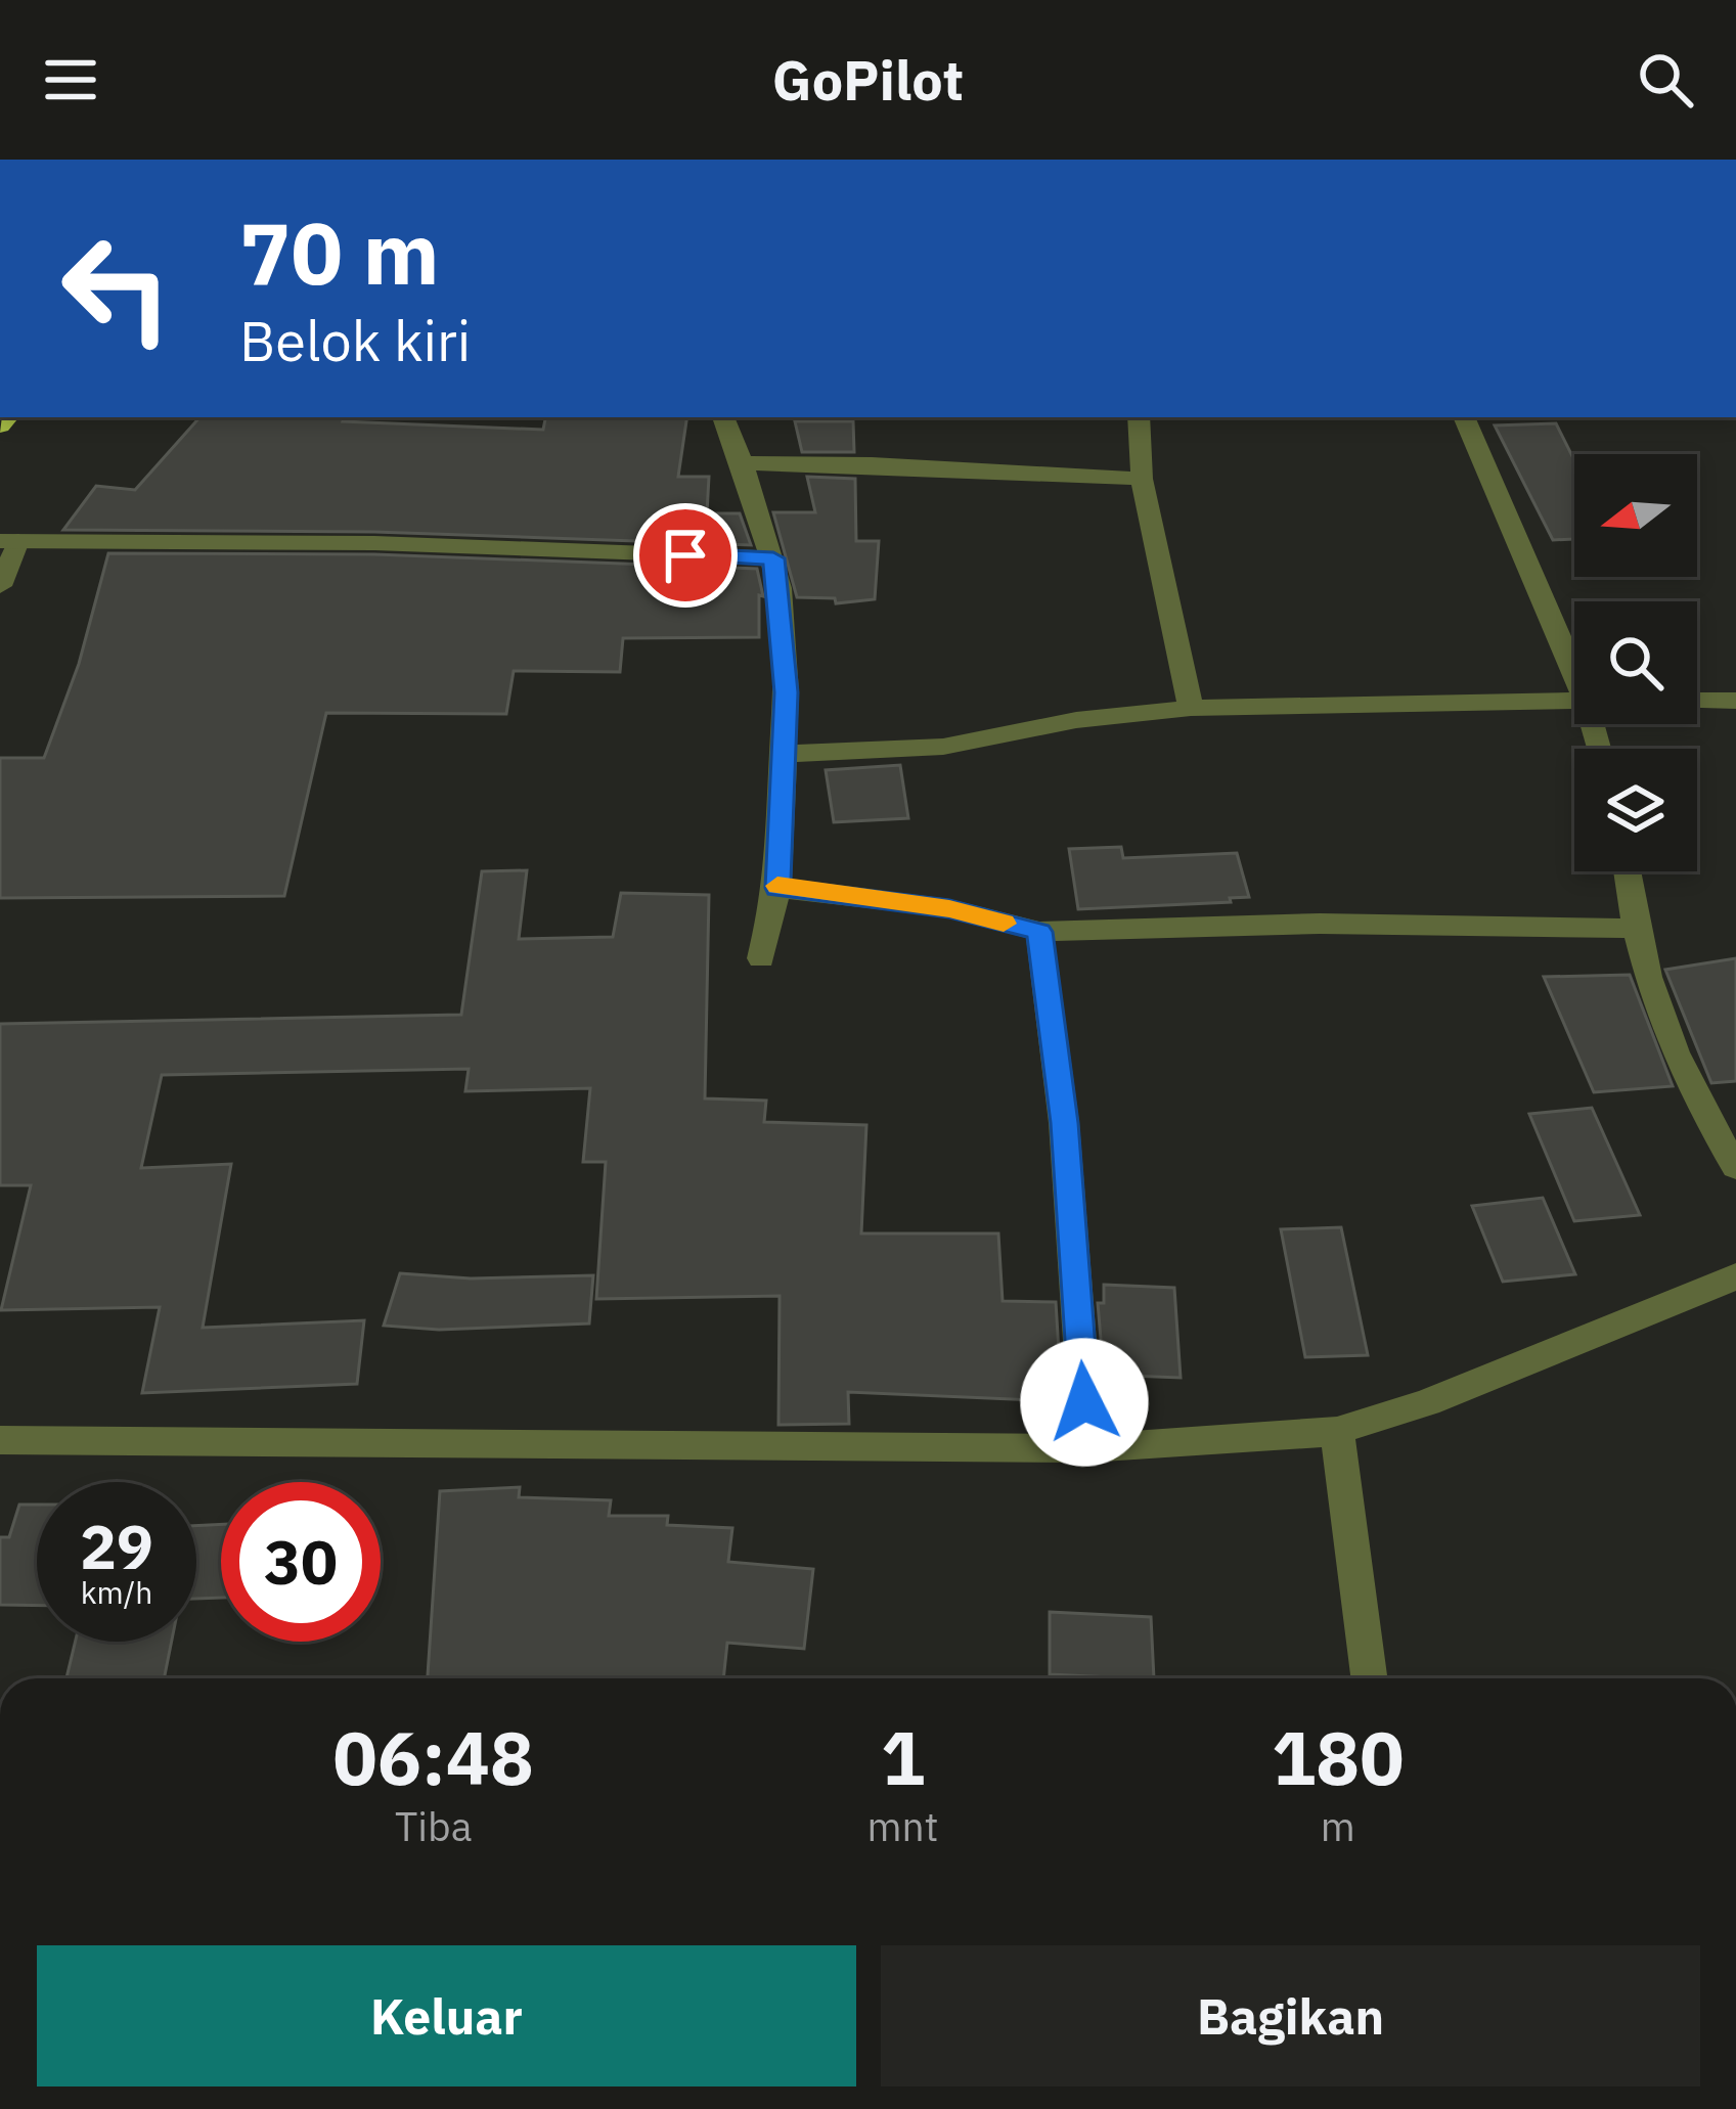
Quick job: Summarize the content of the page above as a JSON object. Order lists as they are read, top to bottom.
{
  "north": "left",
  "page": {
    "header": "GoPilot",
    "turn": ["70 m", "Belok kiri"],
    "speed": "29 km/h",
    "limit": "30",
    "eta": [
      "06:48",
      "Tiba",
      "1",
      "mnt",
      "180",
      "m"
    ],
    "buttons": ["Keluar", "Bagikan"]
  }
}
